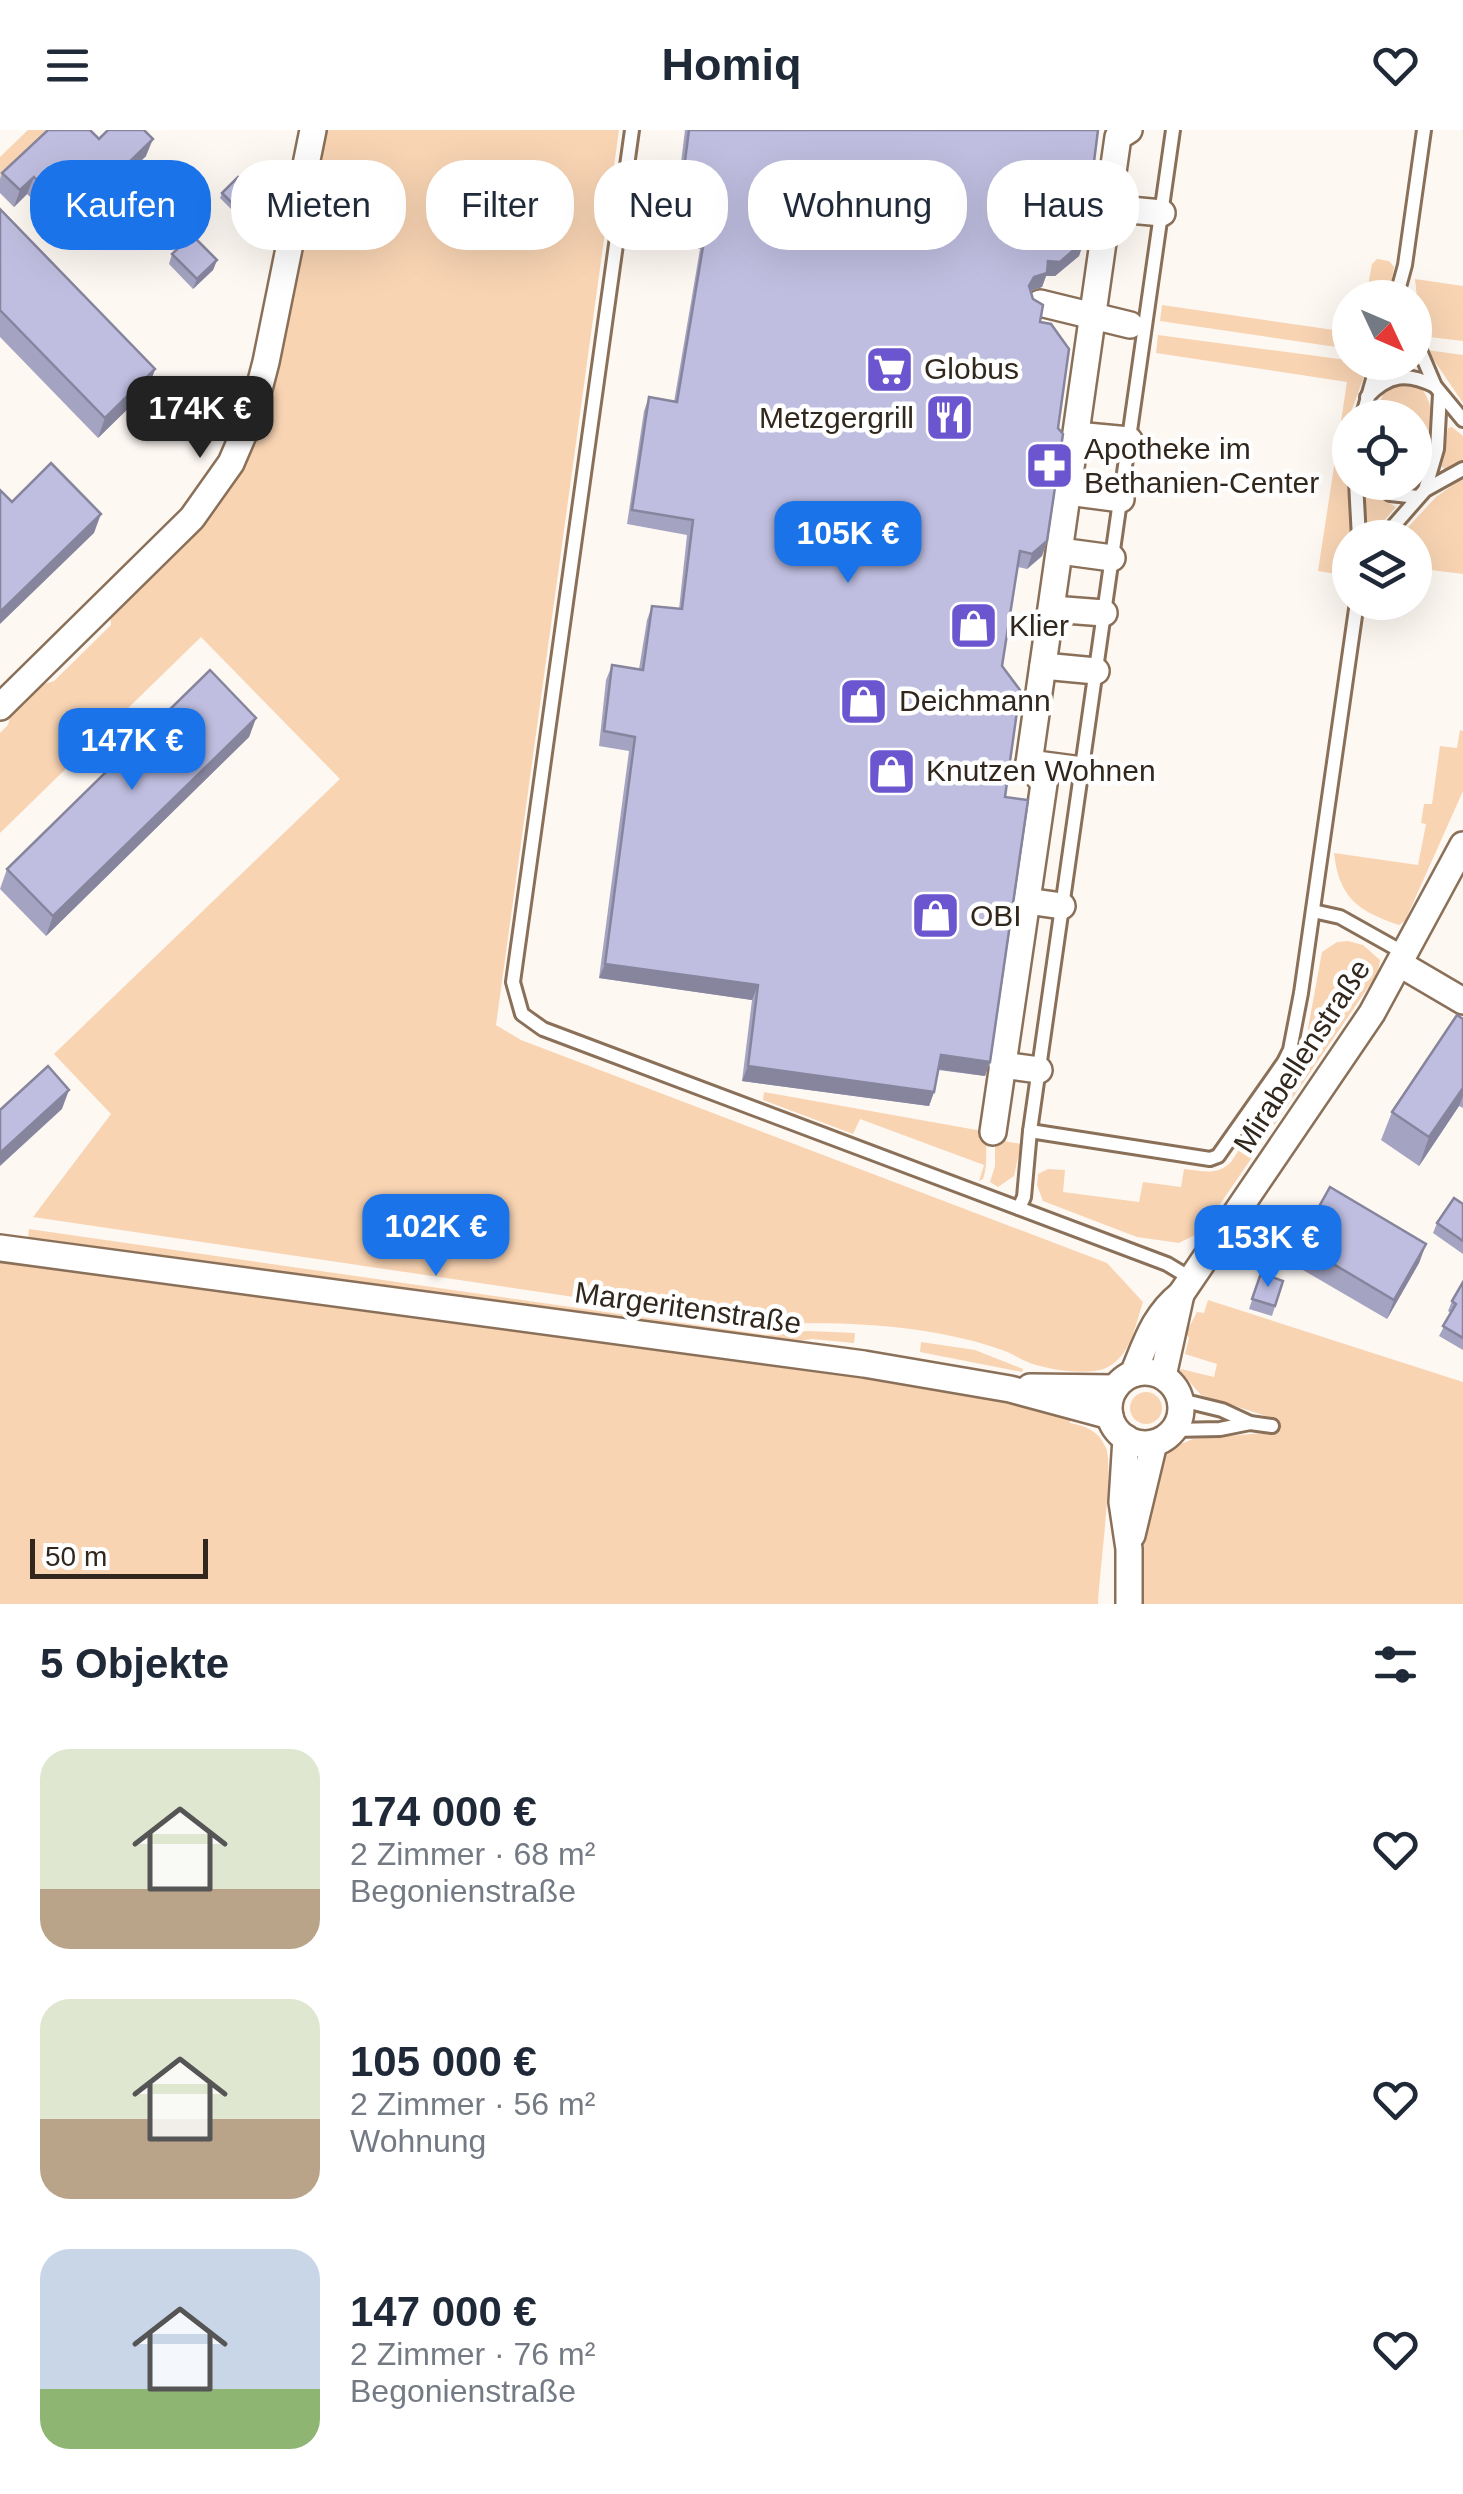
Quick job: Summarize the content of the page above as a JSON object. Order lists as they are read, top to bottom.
{
  "streets": {
    "street": ["Mirabellenstraße", "Margeritenstraße"]
  },
  "crossings": [
    ["Mirabellenstraße", "Margeritenstraße"]
  ],
  "places": {
    "supermarket": ["Globus"],
    "restaurant": ["Metzgergrill"],
    "pharmacy": ["Apotheke im Bethanien-Center"],
    "shop": [
      "Klier",
      "Deichmann",
      "Knutzen Wohnen",
      "OBI"
    ]
  },
  "scale_bar": "50 m",
  "north": "bottom right",
  "page": {
    "header": "Homiq",
    "chip": [
      "Kaufen",
      "Mieten",
      "Filter",
      "Neu",
      "Wohnung",
      "Haus"
    ],
    "price": [
      "174K €",
      "105K €",
      "147K €",
      "102K €",
      "153K €"
    ],
    "scale": "50 m",
    "heading": "5 Objekte",
    "list": [
      {
        "name": "174 000 €",
        "note": "2 Zimmer · 68 m² · Begonienstraße"
      },
      {
        "name": "105 000 €",
        "note": "2 Zimmer · 56 m² · Wohnung"
      },
      {
        "name": "147 000 €",
        "note": "2 Zimmer · 76 m² · Begonienstraße"
      }
    ]
  }
}
